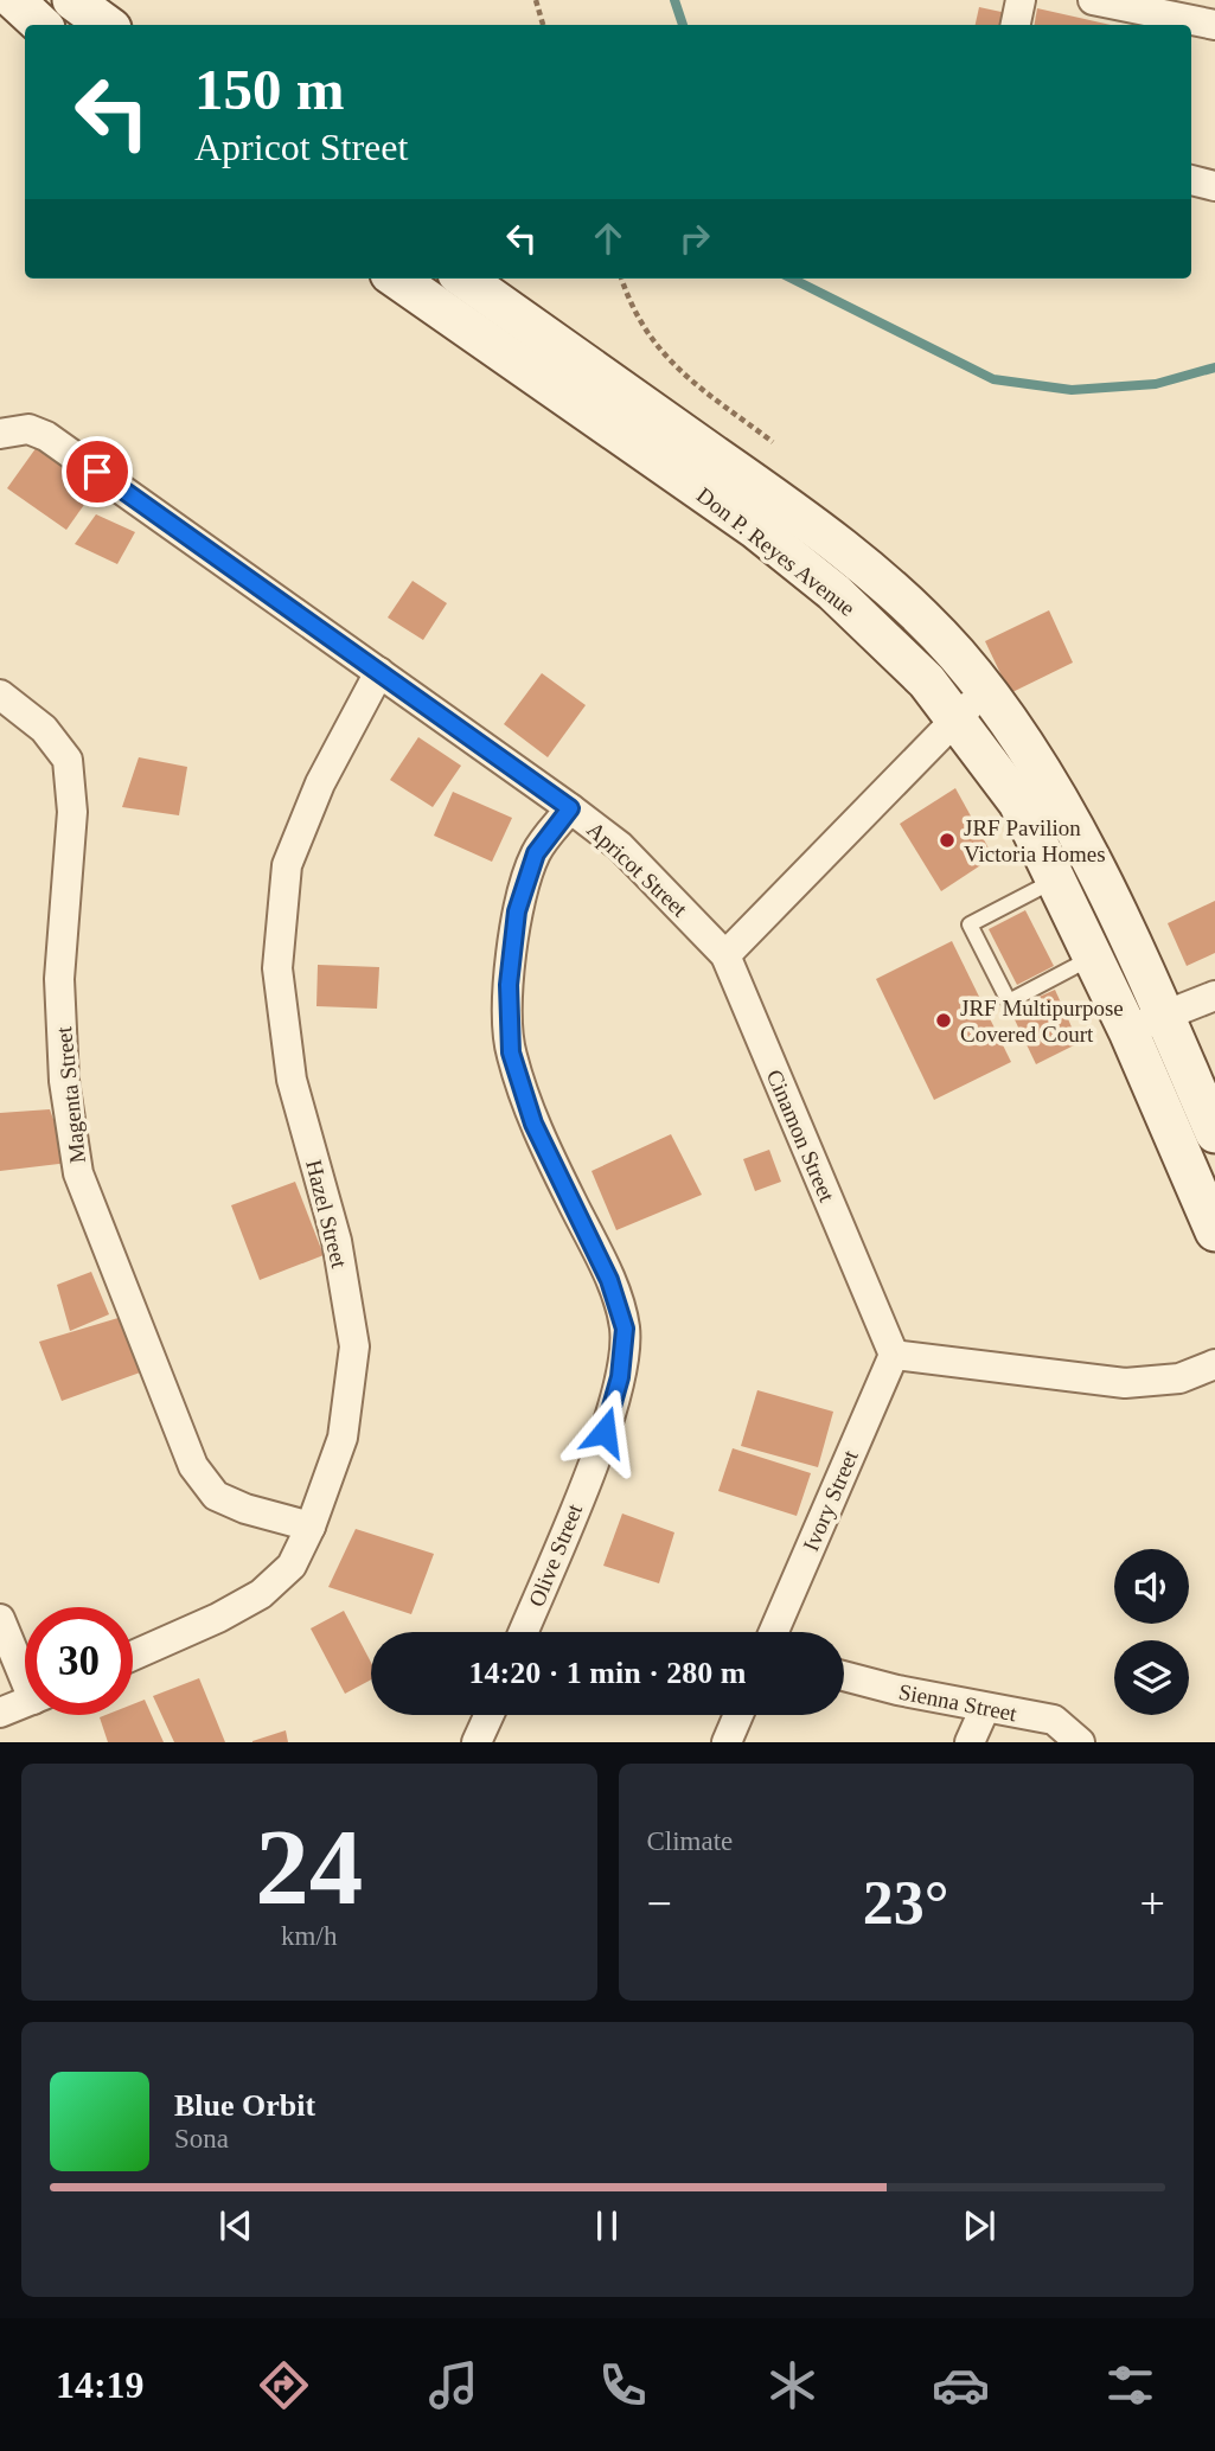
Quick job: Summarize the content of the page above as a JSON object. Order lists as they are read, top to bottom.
{
  "streets": {
    "street": [
      "Don P. Reyes Avenue",
      "Apricot Street",
      "Magenta Street",
      "Cinamon Street",
      "Hazel Street",
      "Ivory Street",
      "Olive Street",
      "Sienna Street"
    ]
  },
  "crossings": [
    ["Apricot Street", "Cinamon Street"],
    ["Apricot Street", "Hazel Street"],
    ["Apricot Street", "Olive Street"],
    ["Magenta Street", "Hazel Street"],
    ["Cinamon Street", "Ivory Street"]
  ],
  "places": ["JRF Pavilion Victoria Homes", "JRF Multipurpose Covered Court"],
  "page": {
    "turn": ["150 m", "Apricot Street"],
    "limit": "30",
    "trip": "14:20 · 1 min · 280 m",
    "tile": [
      ["24", "km/h"],
      "Climate"
    ],
    "heat": ["−", "23°", "+"],
    "song": ["Blue Orbit", "Sona"],
    "tabs": "14:19"
  }
}
